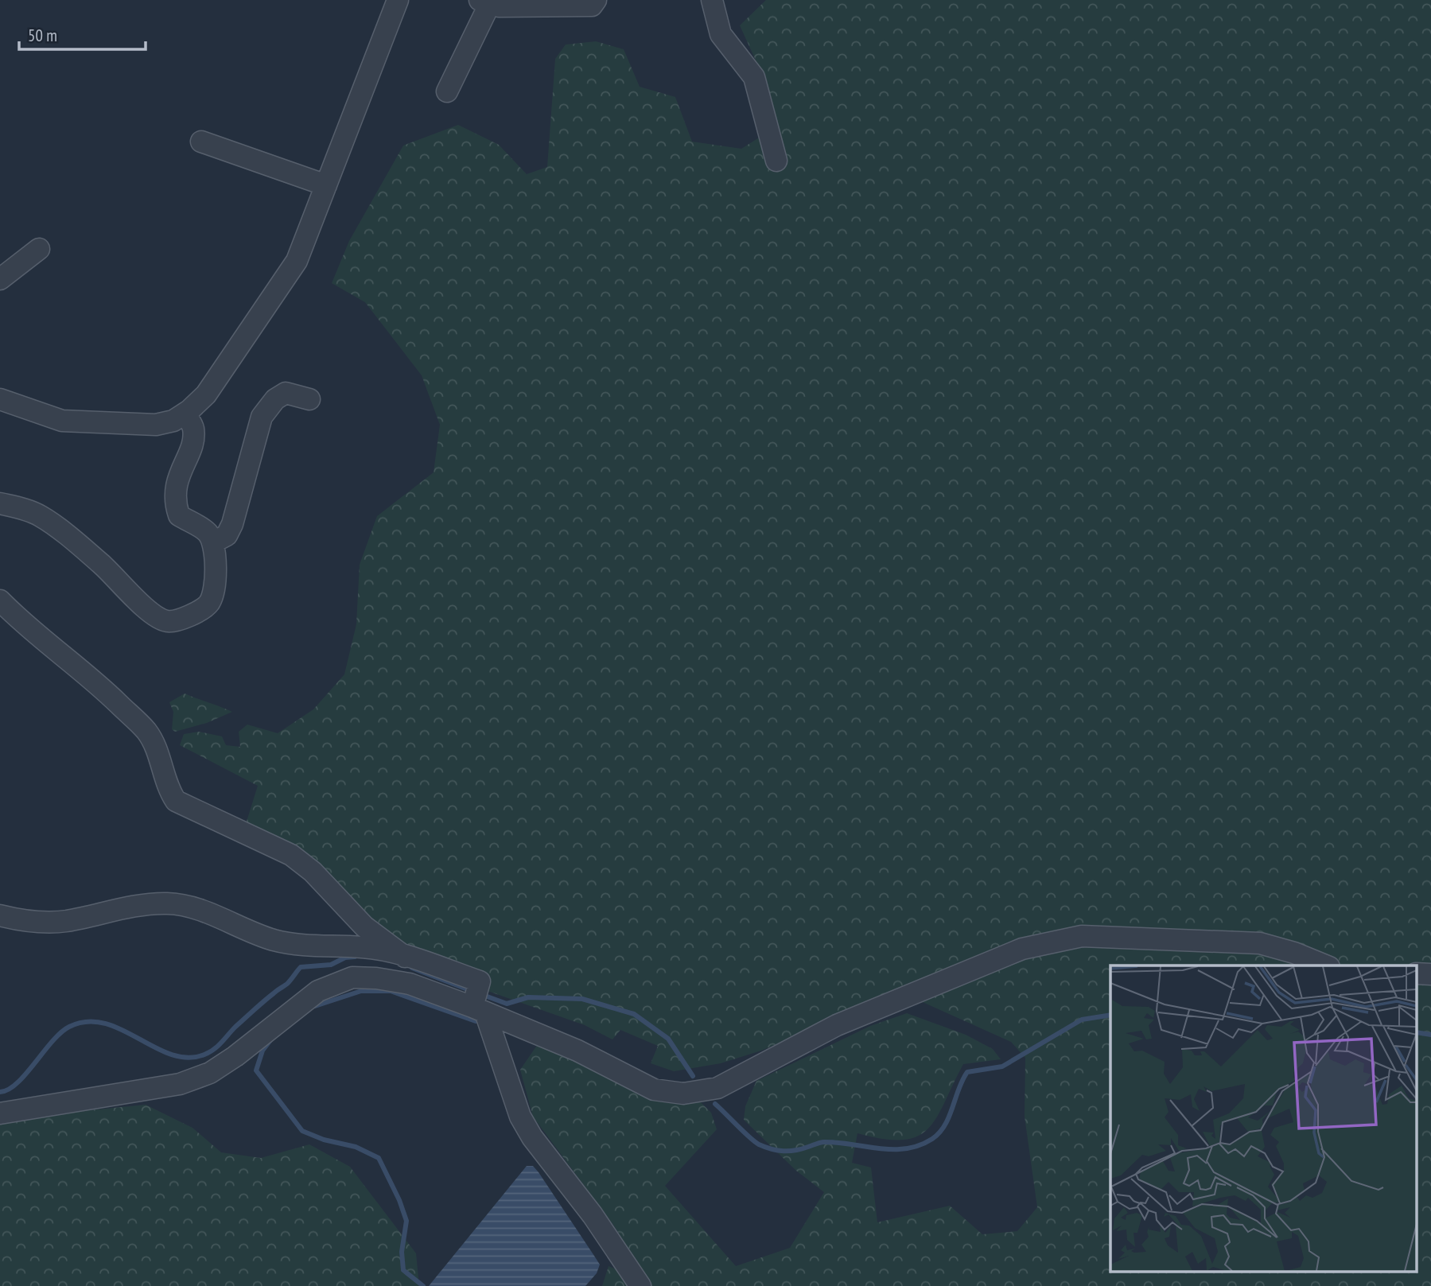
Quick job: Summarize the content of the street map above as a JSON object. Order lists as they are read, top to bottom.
{
  "scale_bar": "50 m"
}
